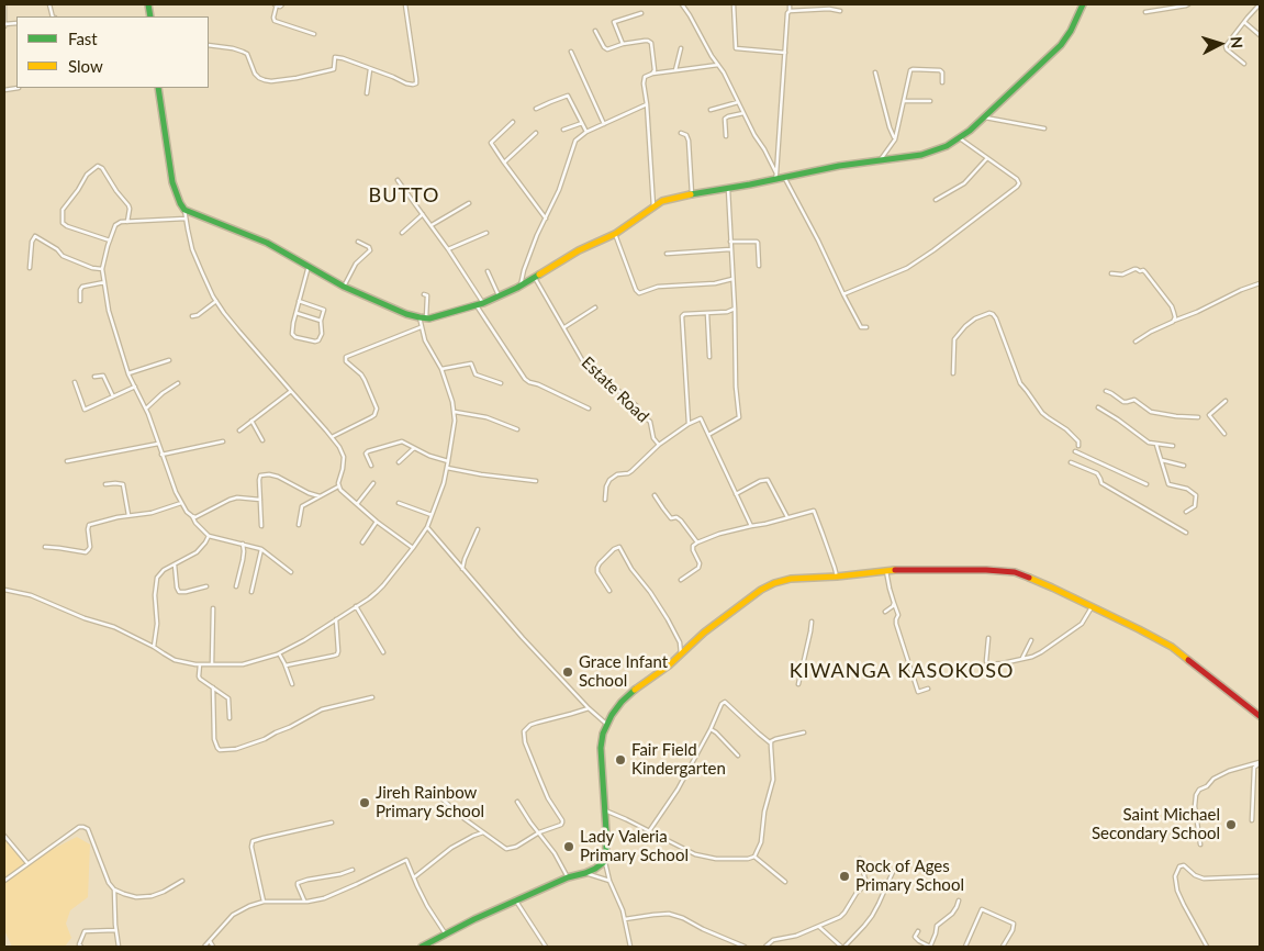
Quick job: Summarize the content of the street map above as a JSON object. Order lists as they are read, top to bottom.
{
  "streets": {
    "street": ["Estate Road"]
  },
  "districts": ["BUTTO", "KIWANGA KASOKOSO"],
  "places": [
    "Grace Infant School",
    "Fair Field Kindergarten",
    "Jireh Rainbow Primary School",
    "Saint Michael Secondary School",
    "Lady Valeria Primary School",
    "Rock of Ages Primary School"
  ],
  "legend": ["Fast", "Slow"],
  "north": "right"
}
